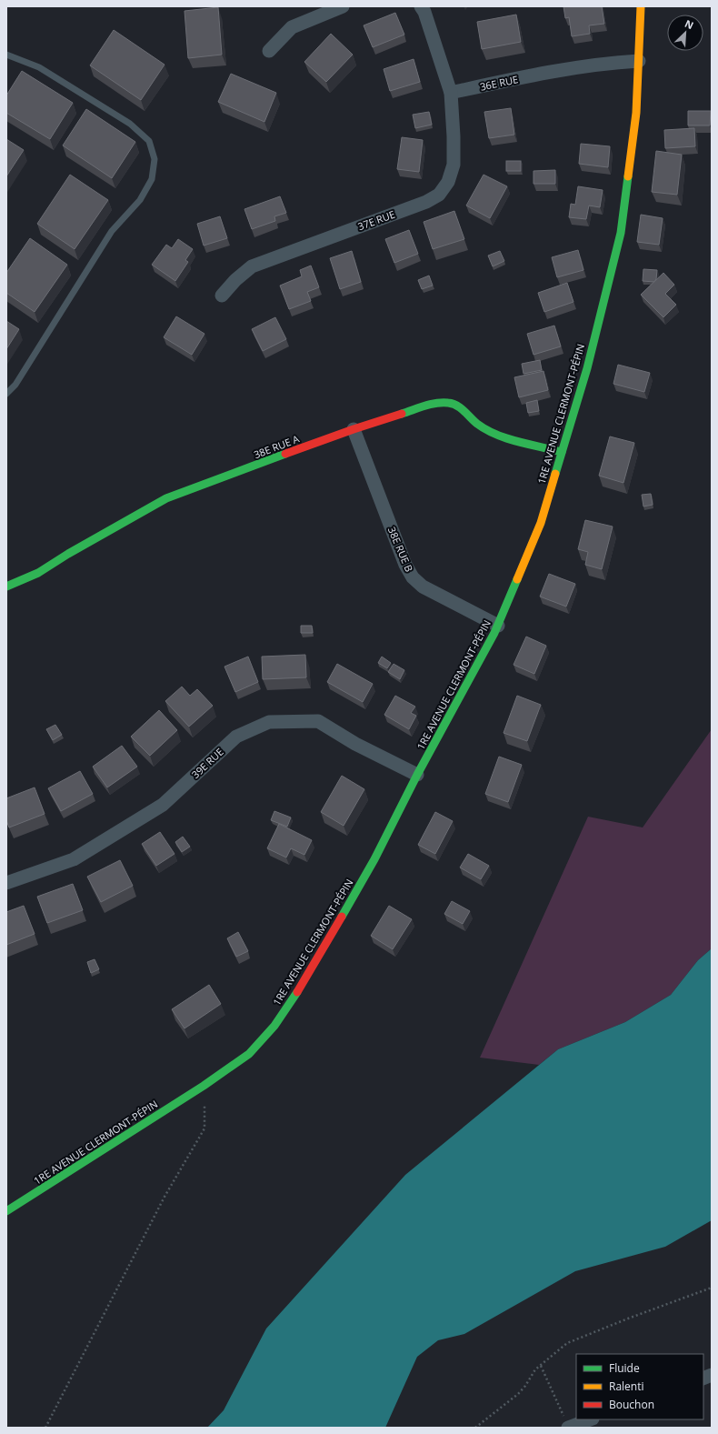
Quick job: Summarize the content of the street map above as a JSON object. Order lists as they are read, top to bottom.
{
  "streets": {
    "street": [
      "36E RUE",
      "37E RUE",
      "1RE AVENUE CLERMONT-PÉPIN",
      "38E RUE A",
      "38E RUE B",
      "39E RUE"
    ]
  },
  "crossings": [
    ["36E RUE", "37E RUE"],
    ["36E RUE", "1RE AVENUE CLERMONT-PÉPIN"],
    ["1RE AVENUE CLERMONT-PÉPIN", "38E RUE A"],
    ["1RE AVENUE CLERMONT-PÉPIN", "38E RUE B"],
    ["1RE AVENUE CLERMONT-PÉPIN", "39E RUE"],
    ["38E RUE A", "38E RUE B"]
  ],
  "legend": ["Fluide", "Ralenti", "Bouchon"],
  "north": "top right"
}
